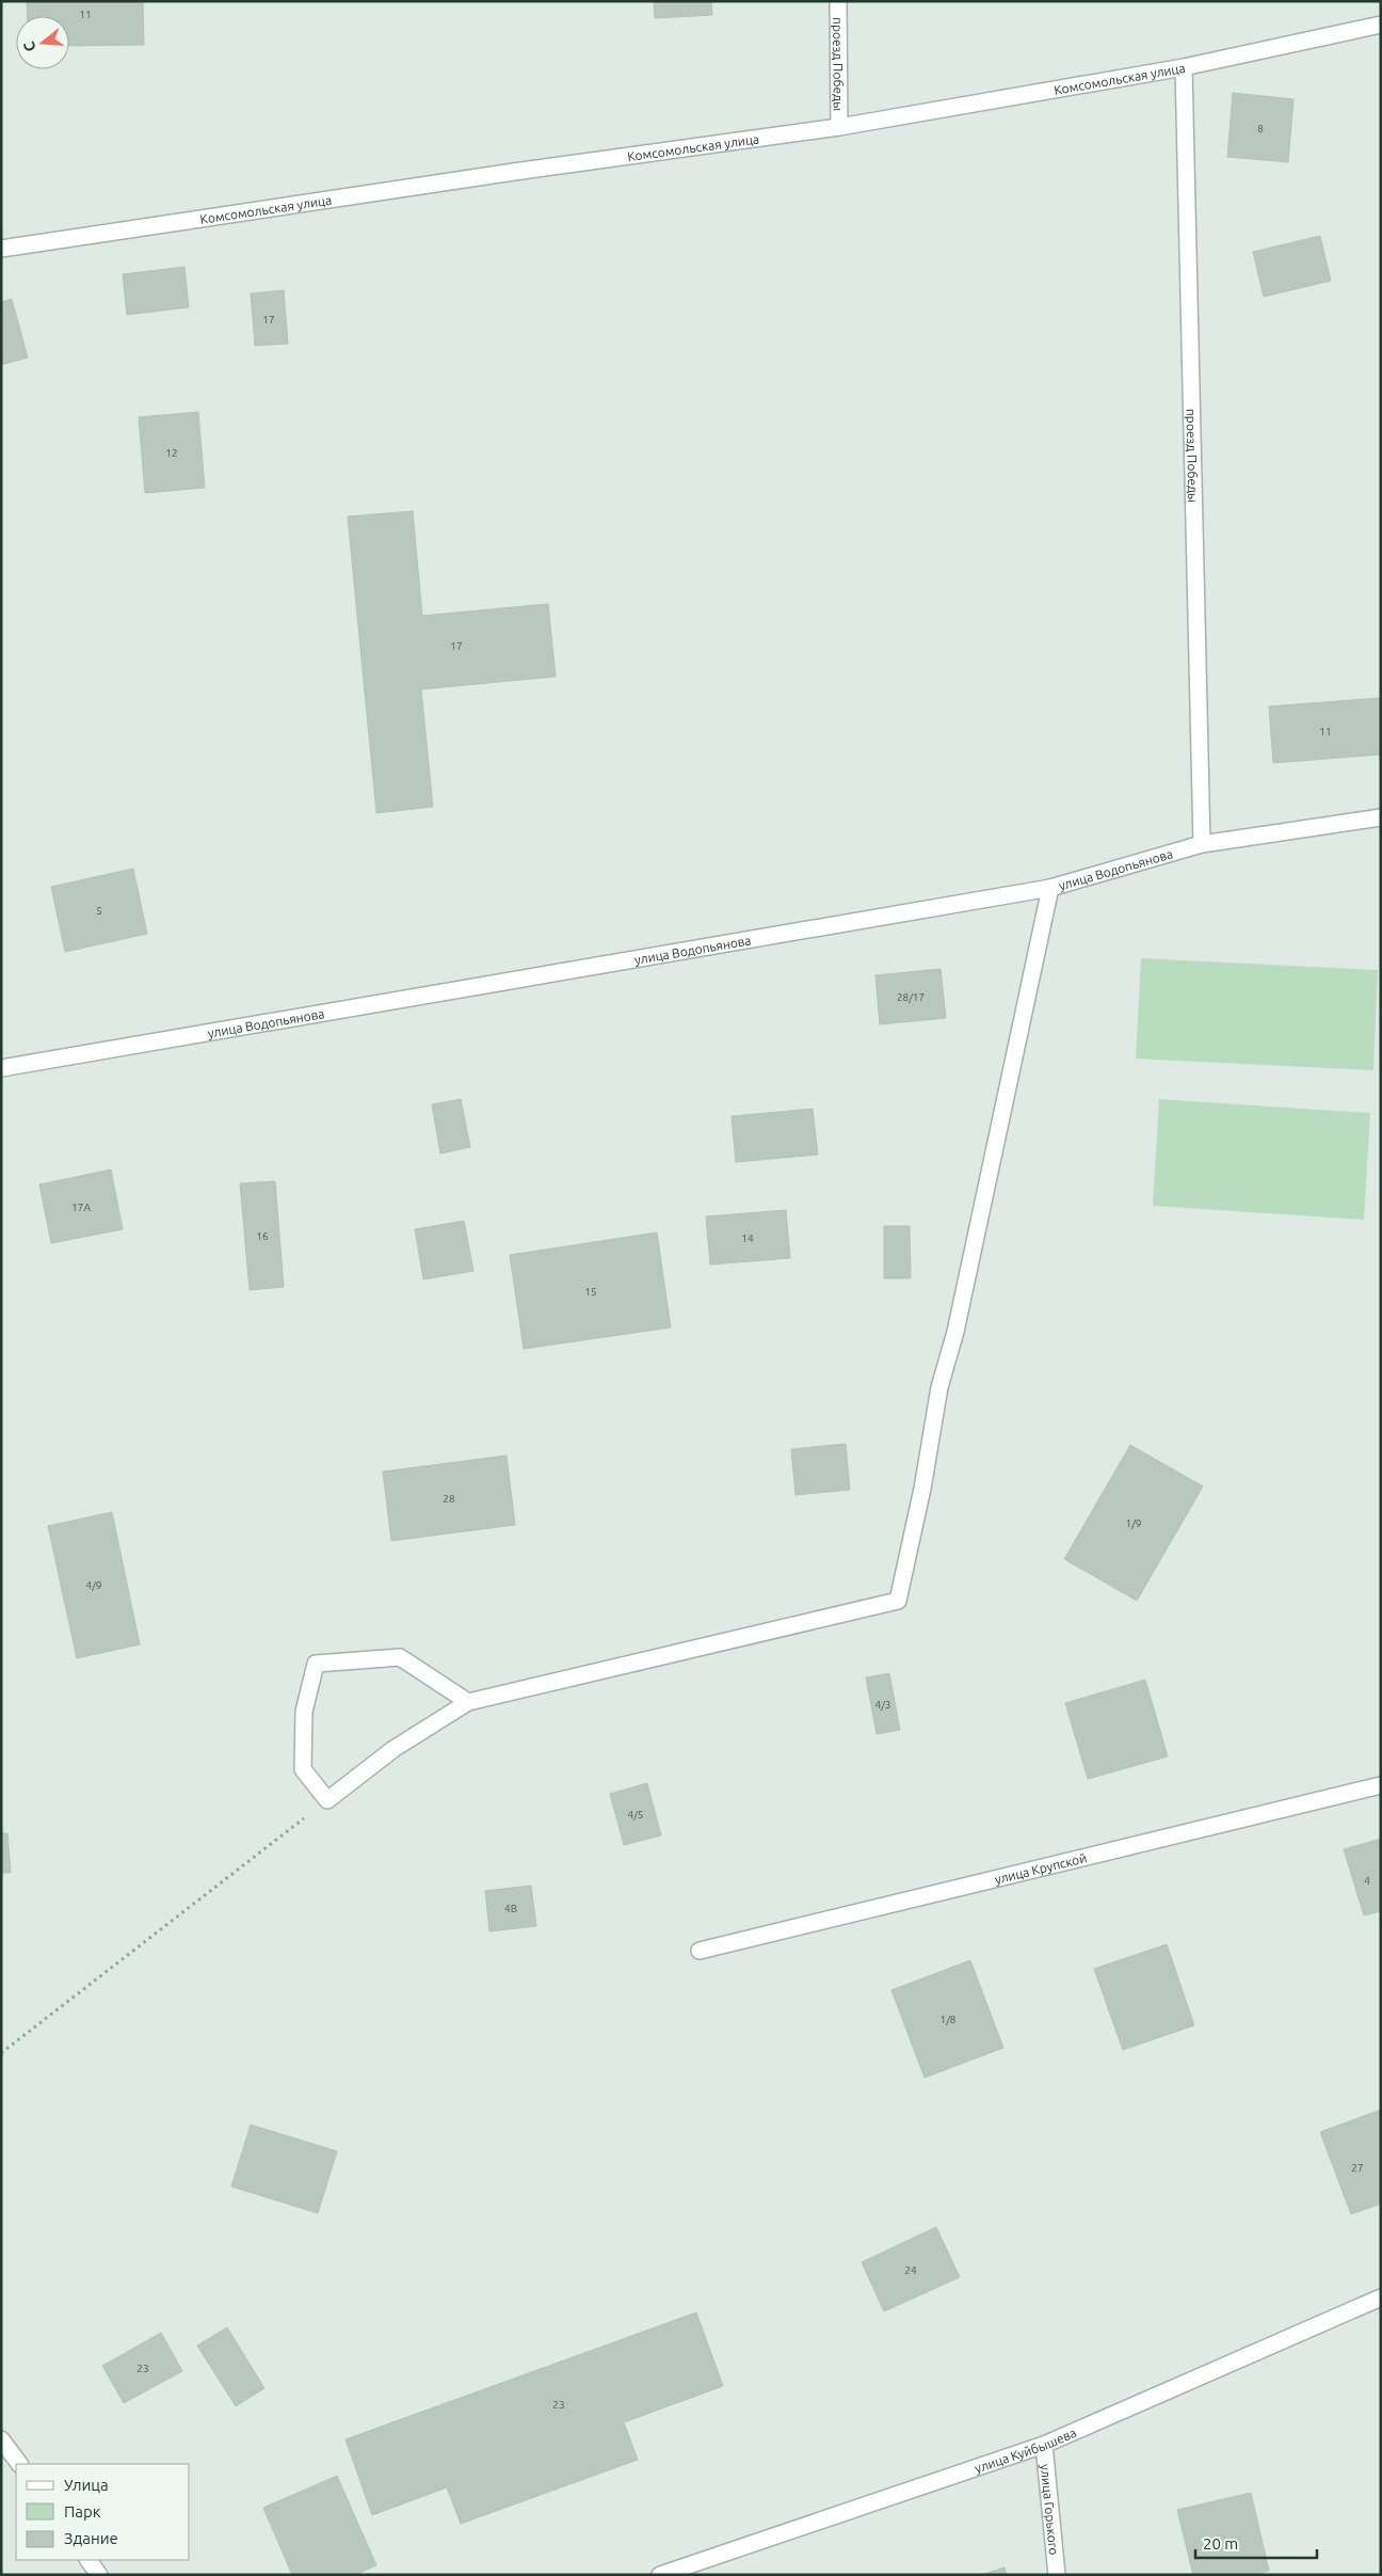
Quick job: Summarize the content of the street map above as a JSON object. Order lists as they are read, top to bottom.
{
  "streets": {
    "street": [
      "проезд Победы",
      "Комсомольская улица",
      "улица Водопьянова",
      "улица Крупской",
      "улица Куйбышева",
      "улица Горького"
    ]
  },
  "crossings": [
    ["проезд Победы", "Комсомольская улица"],
    ["проезд Победы", "улица Водопьянова"],
    ["улица Куйбышева", "улица Горького"]
  ],
  "house_numbers": [
    "11",
    "8",
    "17",
    "12",
    "17",
    "11",
    "5",
    "28/17",
    "17А",
    "16",
    "14",
    "15",
    "28",
    "1/9",
    "4/9",
    "4/3",
    "4/5",
    "4",
    "4В",
    "1/8",
    "27",
    "24",
    "23",
    "23"
  ],
  "legend": ["Улица", "Парк", "Здание"],
  "scale_bar": "20 m",
  "north": "left"
}
